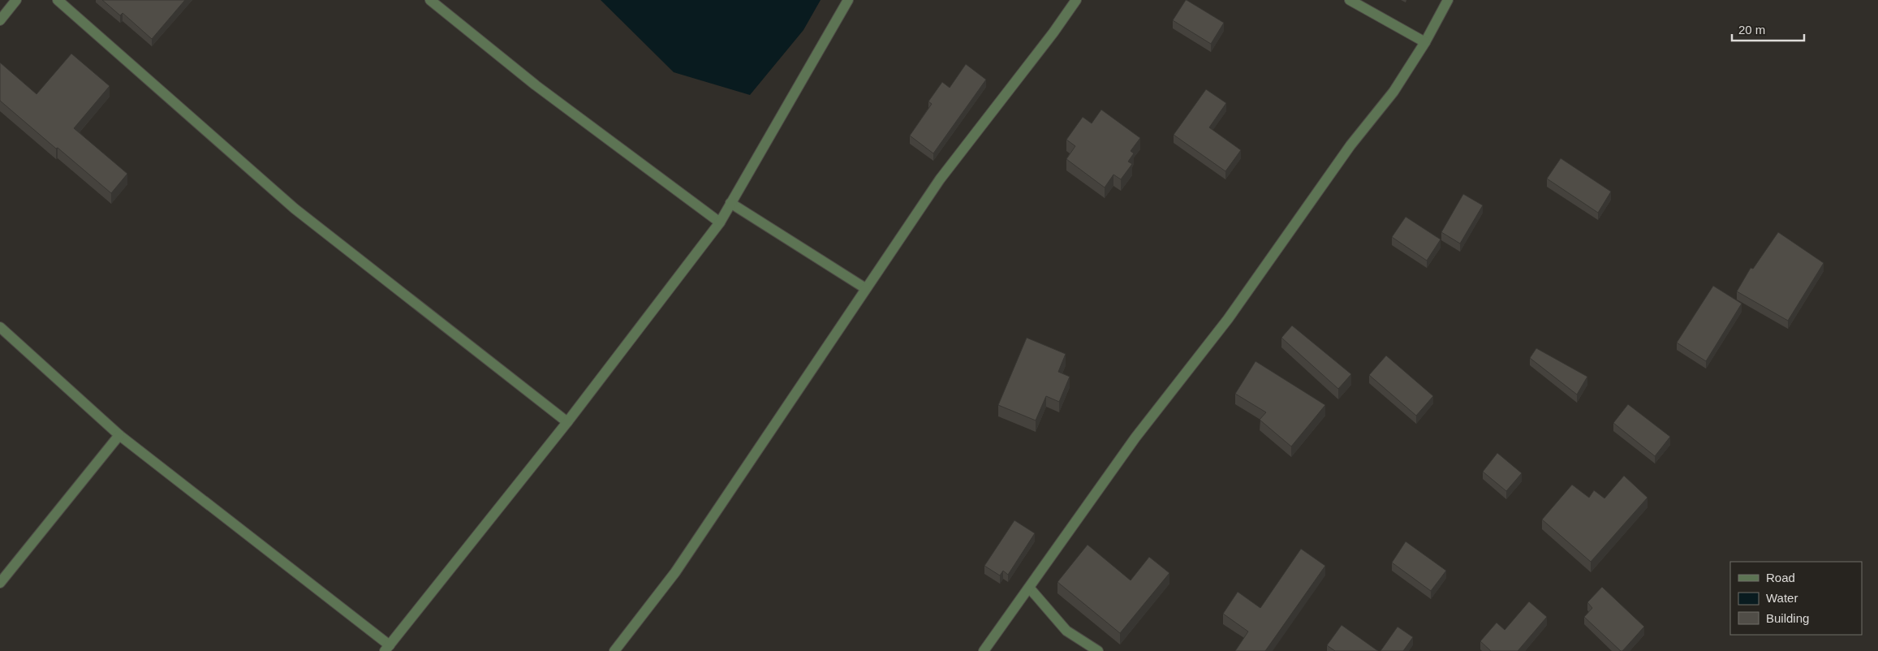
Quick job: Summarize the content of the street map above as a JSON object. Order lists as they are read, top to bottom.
{
  "legend": ["Road", "Water", "Building"],
  "scale_bar": "20 m"
}
